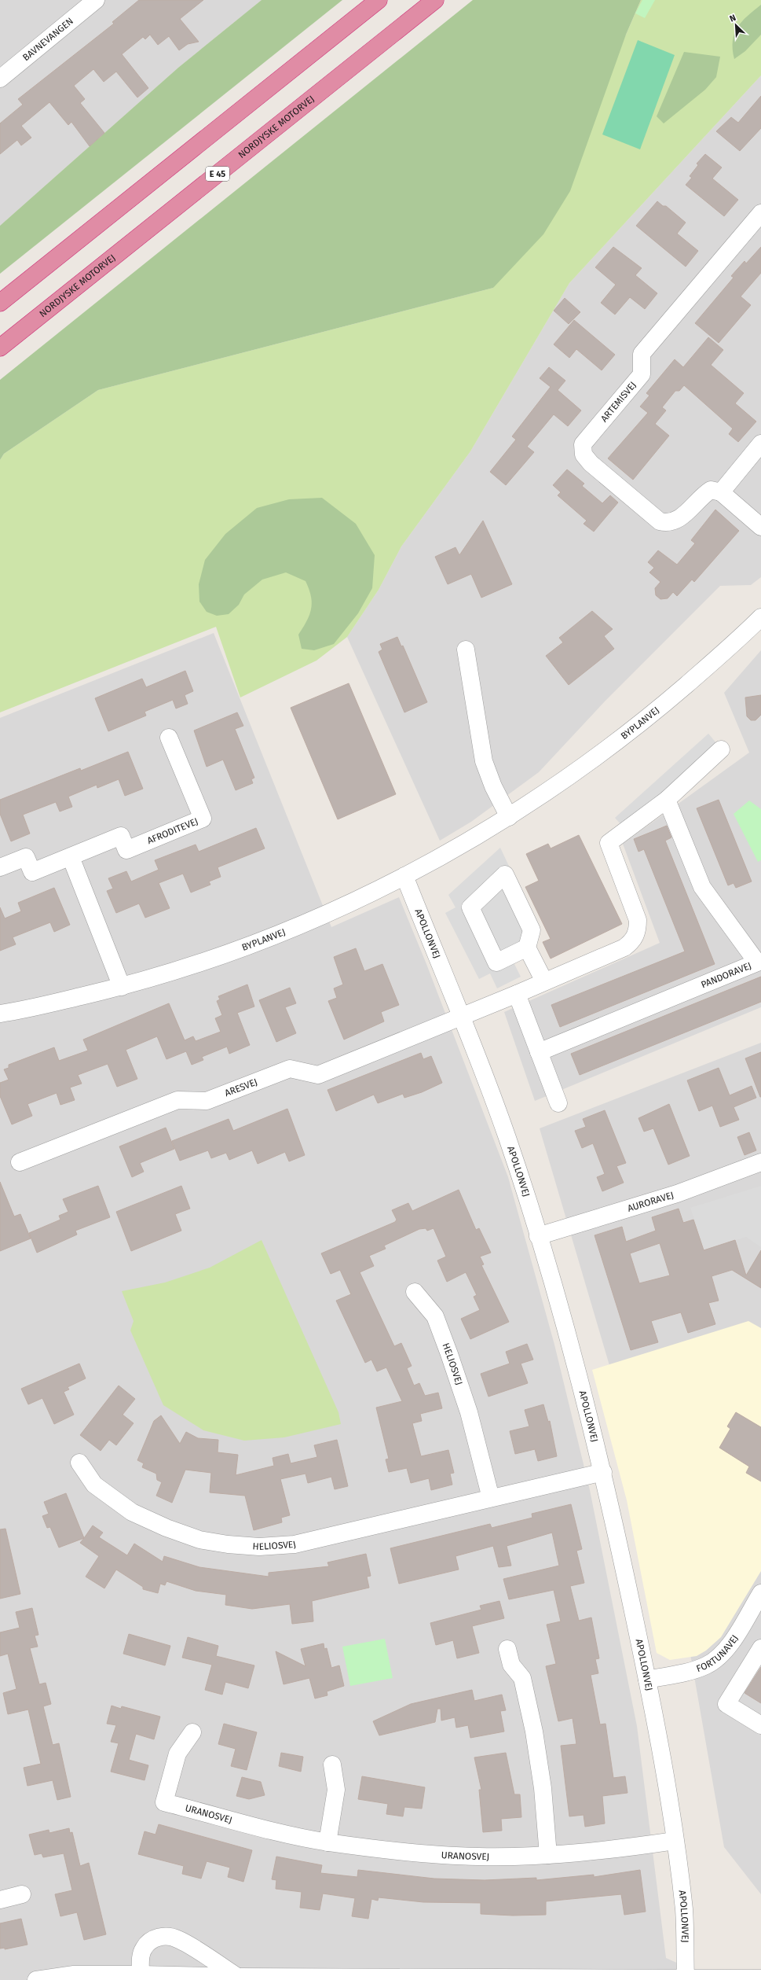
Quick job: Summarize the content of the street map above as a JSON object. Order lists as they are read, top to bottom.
{
  "streets": {
    "highway": ["NORDJYSKE MOTORVEJ", "E 45"],
    "street": [
      "BAVNEVANGEN",
      "ARTEMISVEJ",
      "BYPLANVEJ",
      "AFRODITEVEJ",
      "APOLLONVEJ",
      "PANDORAVEJ",
      "ARESVEJ",
      "AURORAVEJ",
      "HELIOSVEJ",
      "FORTUNAVEJ",
      "URANOSVEJ"
    ]
  },
  "crossings": [
    ["BYPLANVEJ", "APOLLONVEJ"],
    ["APOLLONVEJ", "ARESVEJ"],
    ["APOLLONVEJ", "AURORAVEJ"],
    ["APOLLONVEJ", "HELIOSVEJ"],
    ["APOLLONVEJ", "FORTUNAVEJ"],
    ["APOLLONVEJ", "URANOSVEJ"]
  ],
  "north": "top left"
}
